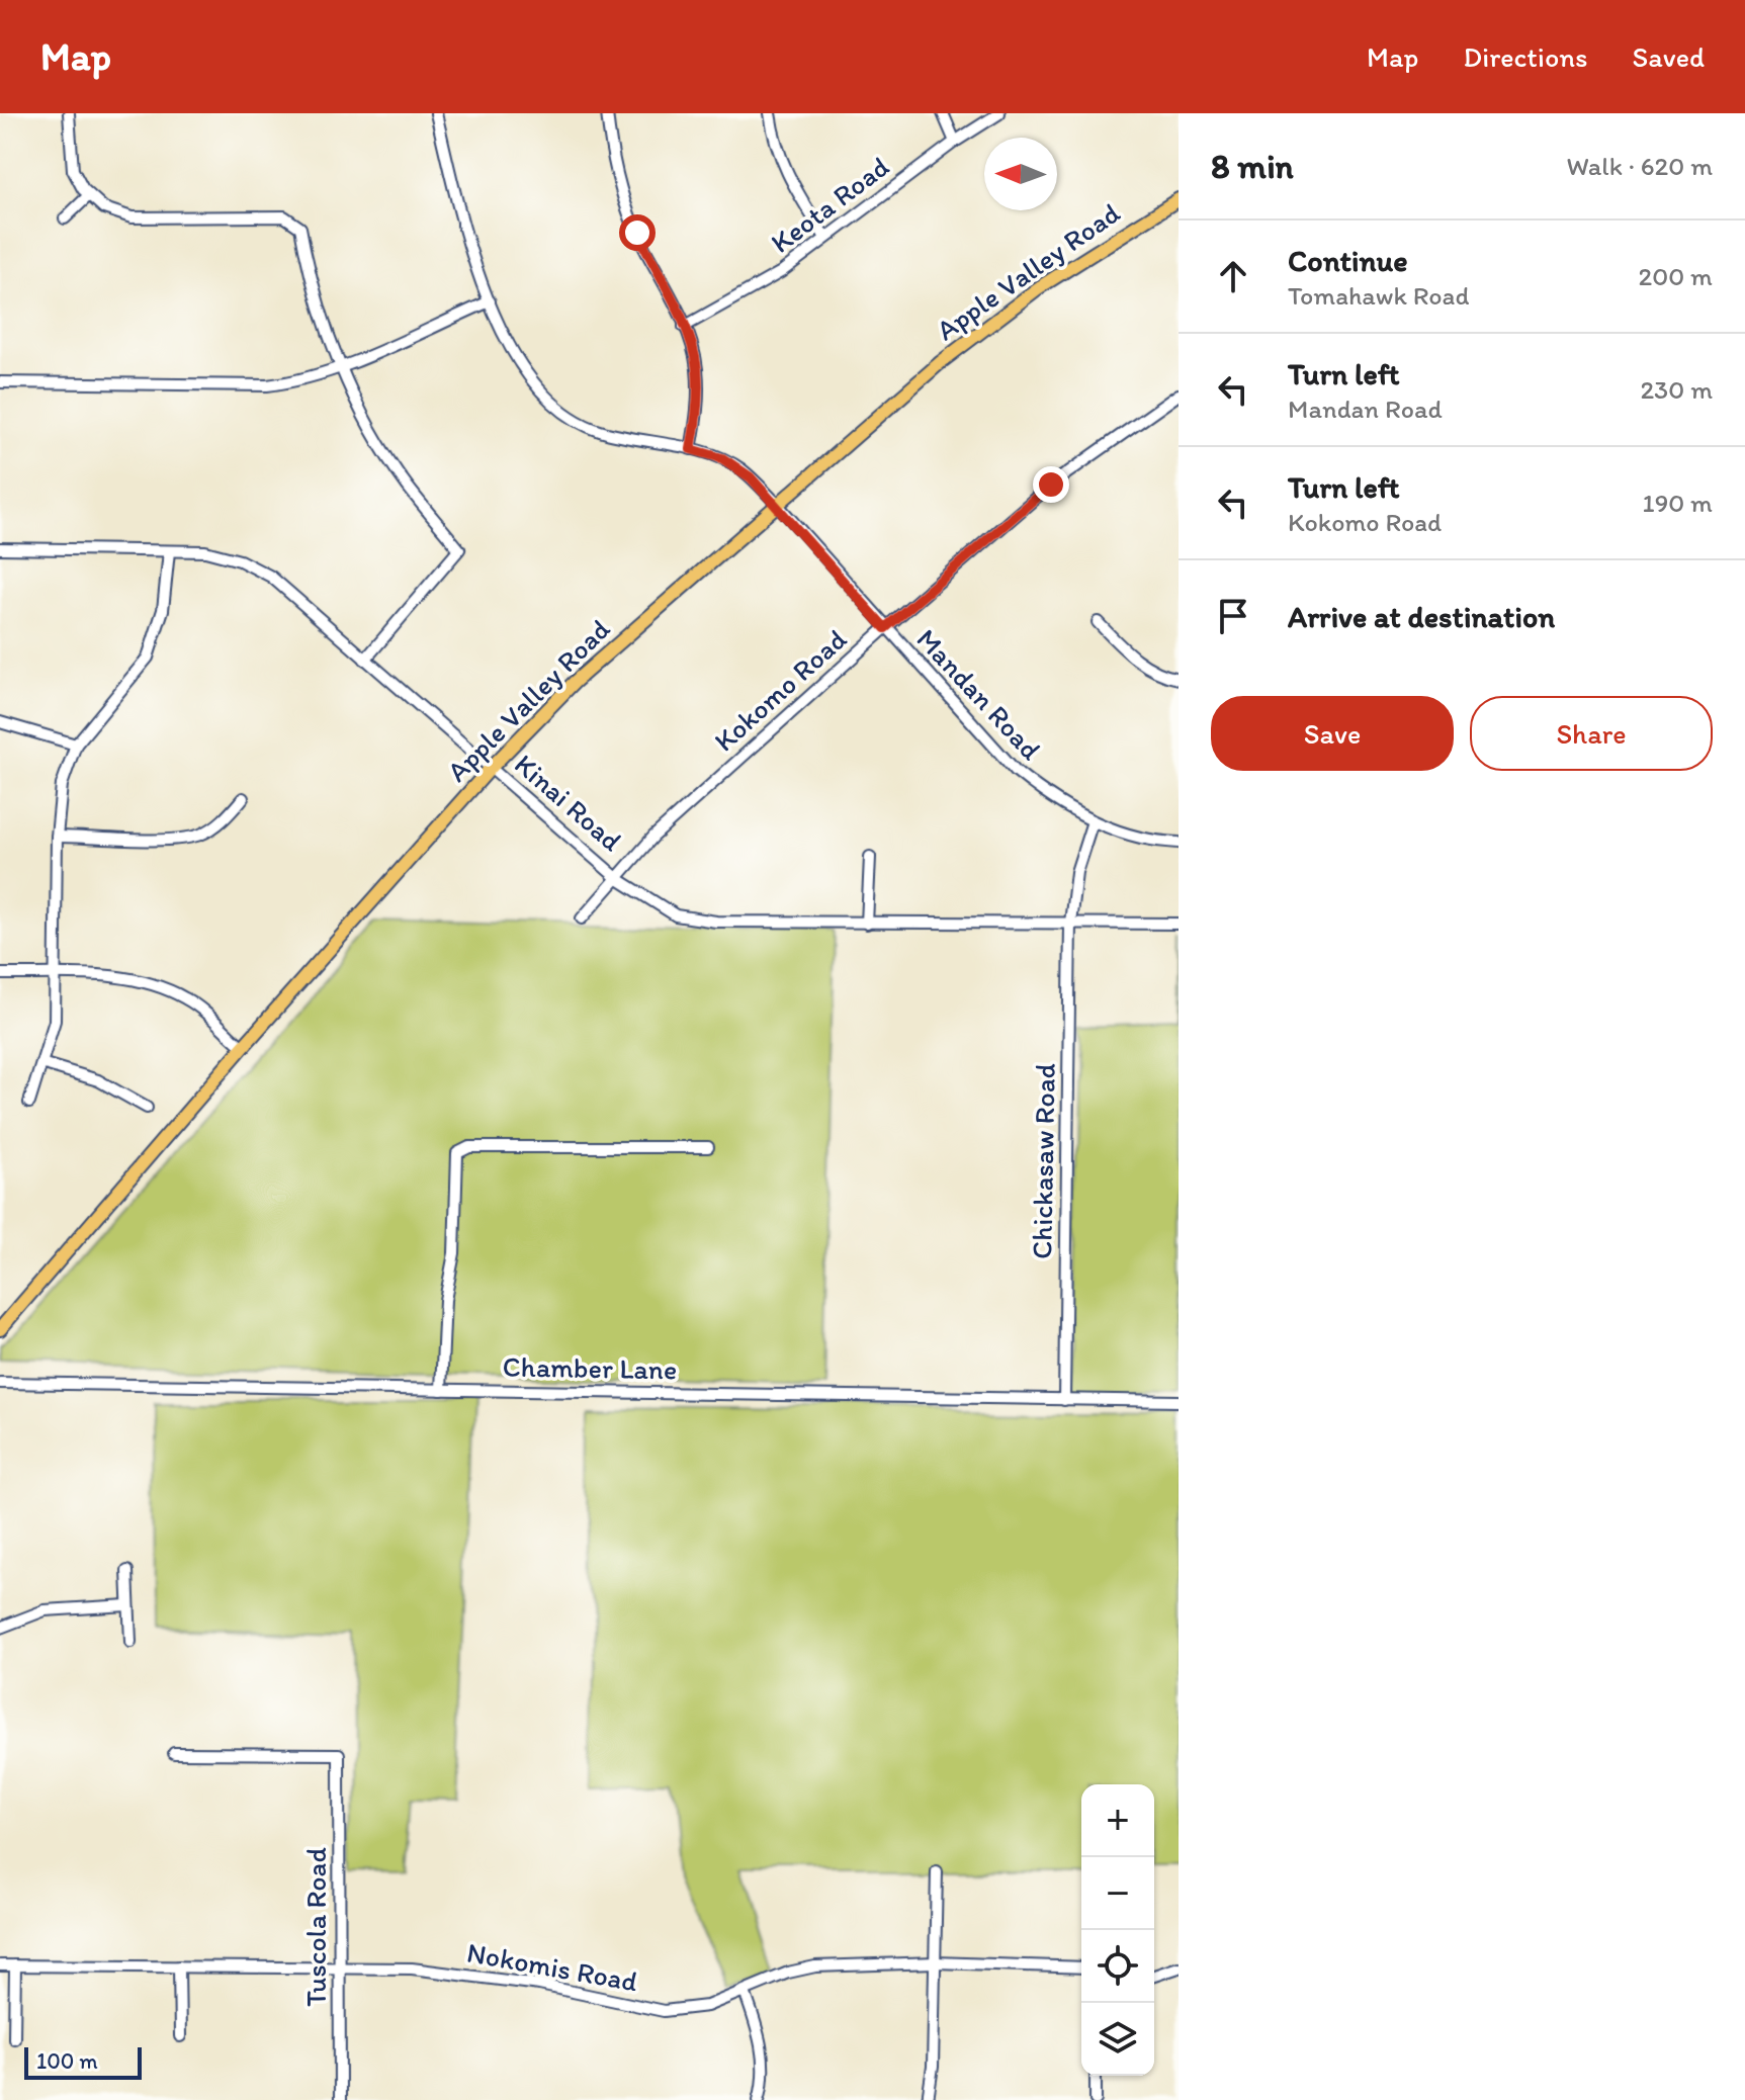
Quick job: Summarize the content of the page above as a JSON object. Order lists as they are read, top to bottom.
{
  "streets": {
    "main road": ["Apple Valley Road"],
    "street": [
      "Keota Road",
      "Kokomo Road",
      "Mandan Road",
      "Kinai Road",
      "Chickasaw Road",
      "Chamber Lane",
      "Tuscola Road",
      "Nokomis Road"
    ]
  },
  "crossings": [
    ["Apple Valley Road", "Mandan Road"],
    ["Apple Valley Road", "Kinai Road"],
    ["Kokomo Road", "Mandan Road"],
    ["Kokomo Road", "Kinai Road"],
    ["Kinai Road", "Chickasaw Road"],
    ["Chickasaw Road", "Chamber Lane"],
    ["Tuscola Road", "Nokomis Road"]
  ],
  "scale_bar": "100 m",
  "north": "left",
  "page": {
    "header": "Map",
    "nav": ["Map", "Directions", "Saved"],
    "heading": ["8 min", "Walk · 620 m"],
    "list": [
      ["Continue", "Tomahawk Road", "200 m"],
      ["Turn left", "Mandan Road", "230 m"],
      ["Turn left", "Kokomo Road", "190 m"],
      "Arrive at destination"
    ],
    "buttons": ["Save", "Share"],
    "map_buttons": ["+", "−"],
    "scale": "100 m"
  }
}
